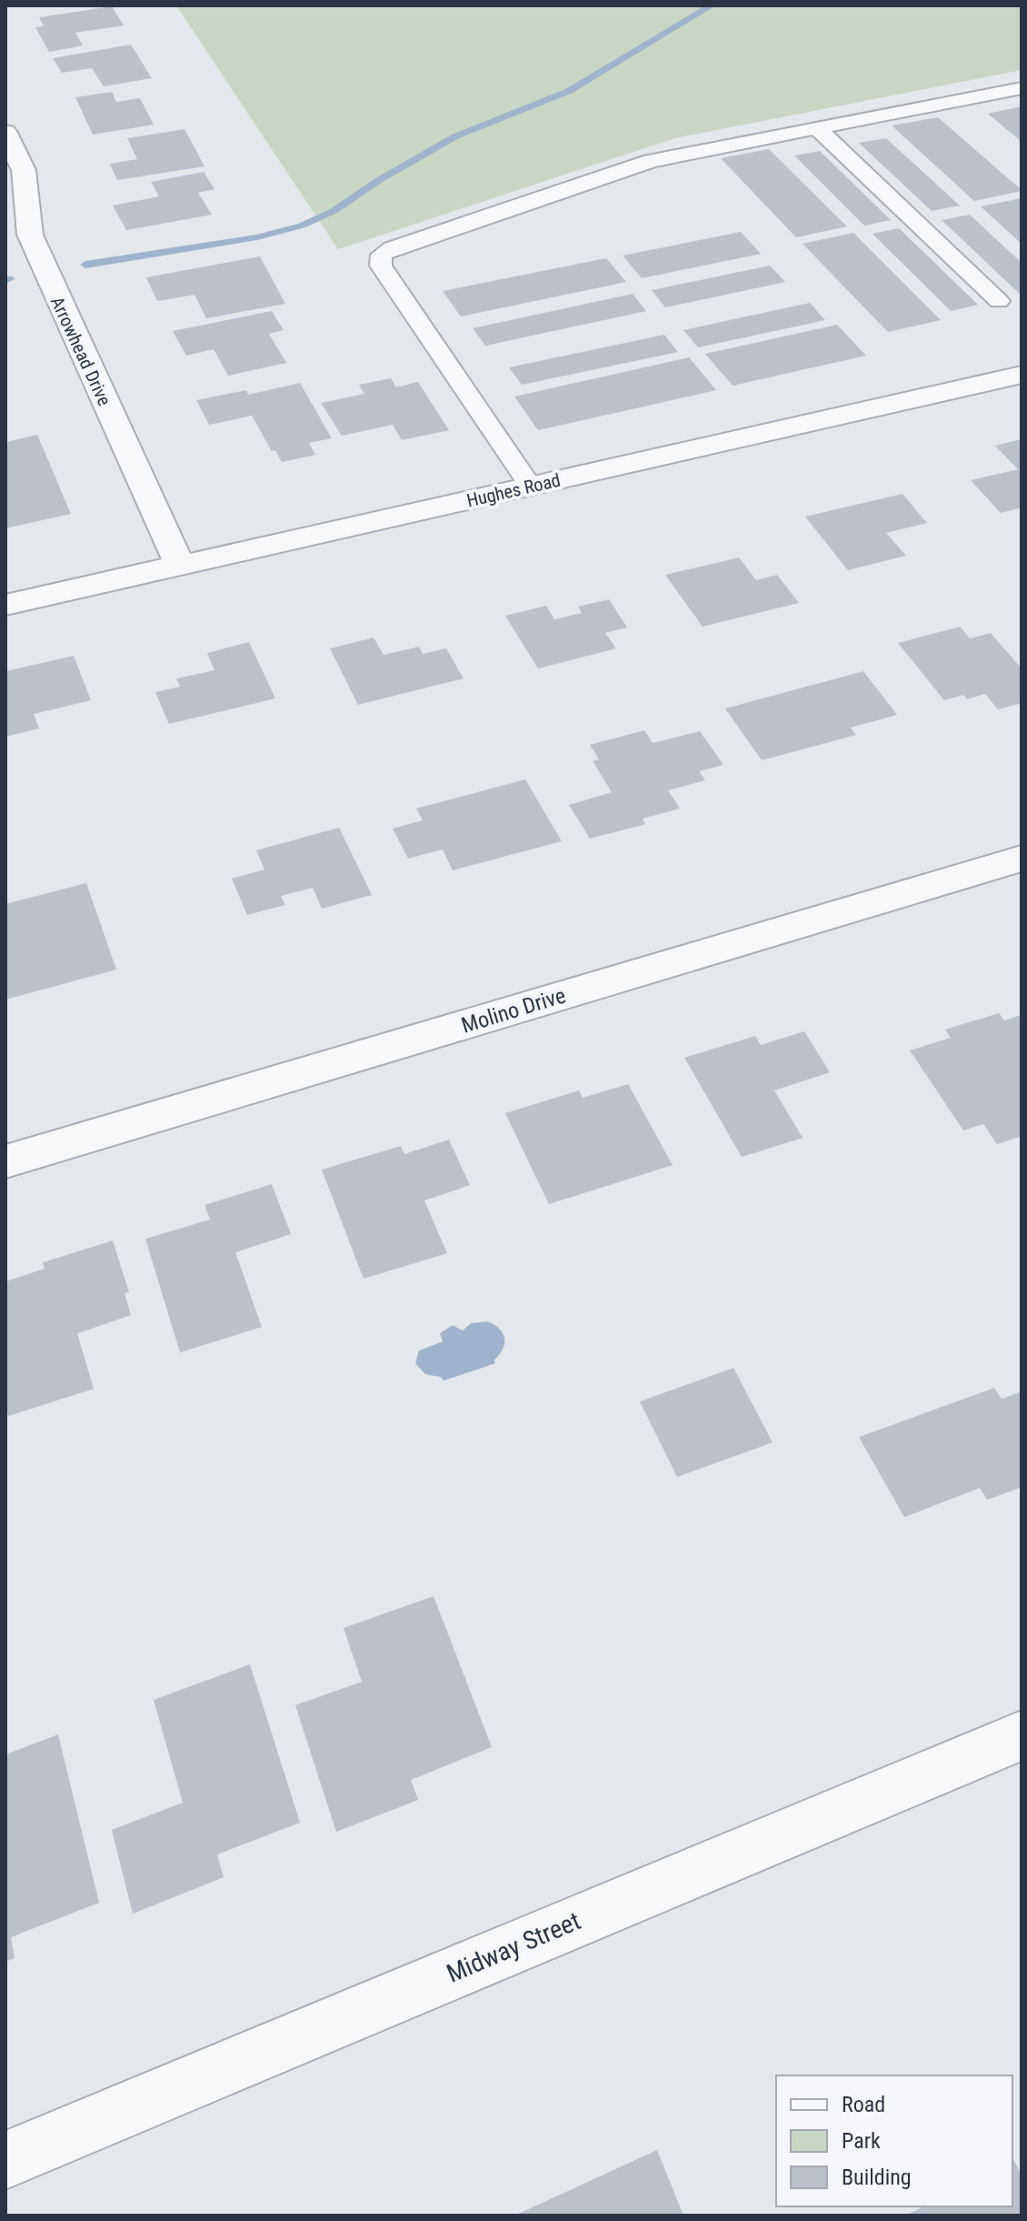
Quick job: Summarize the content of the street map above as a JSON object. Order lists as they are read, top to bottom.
{
  "streets": {
    "street": [
      "Arrowhead Drive",
      "Hughes Road",
      "Molino Drive",
      "Midway Street"
    ]
  },
  "crossings": [
    ["Arrowhead Drive", "Hughes Road"]
  ],
  "legend": ["Road", "Park", "Building"]
}
